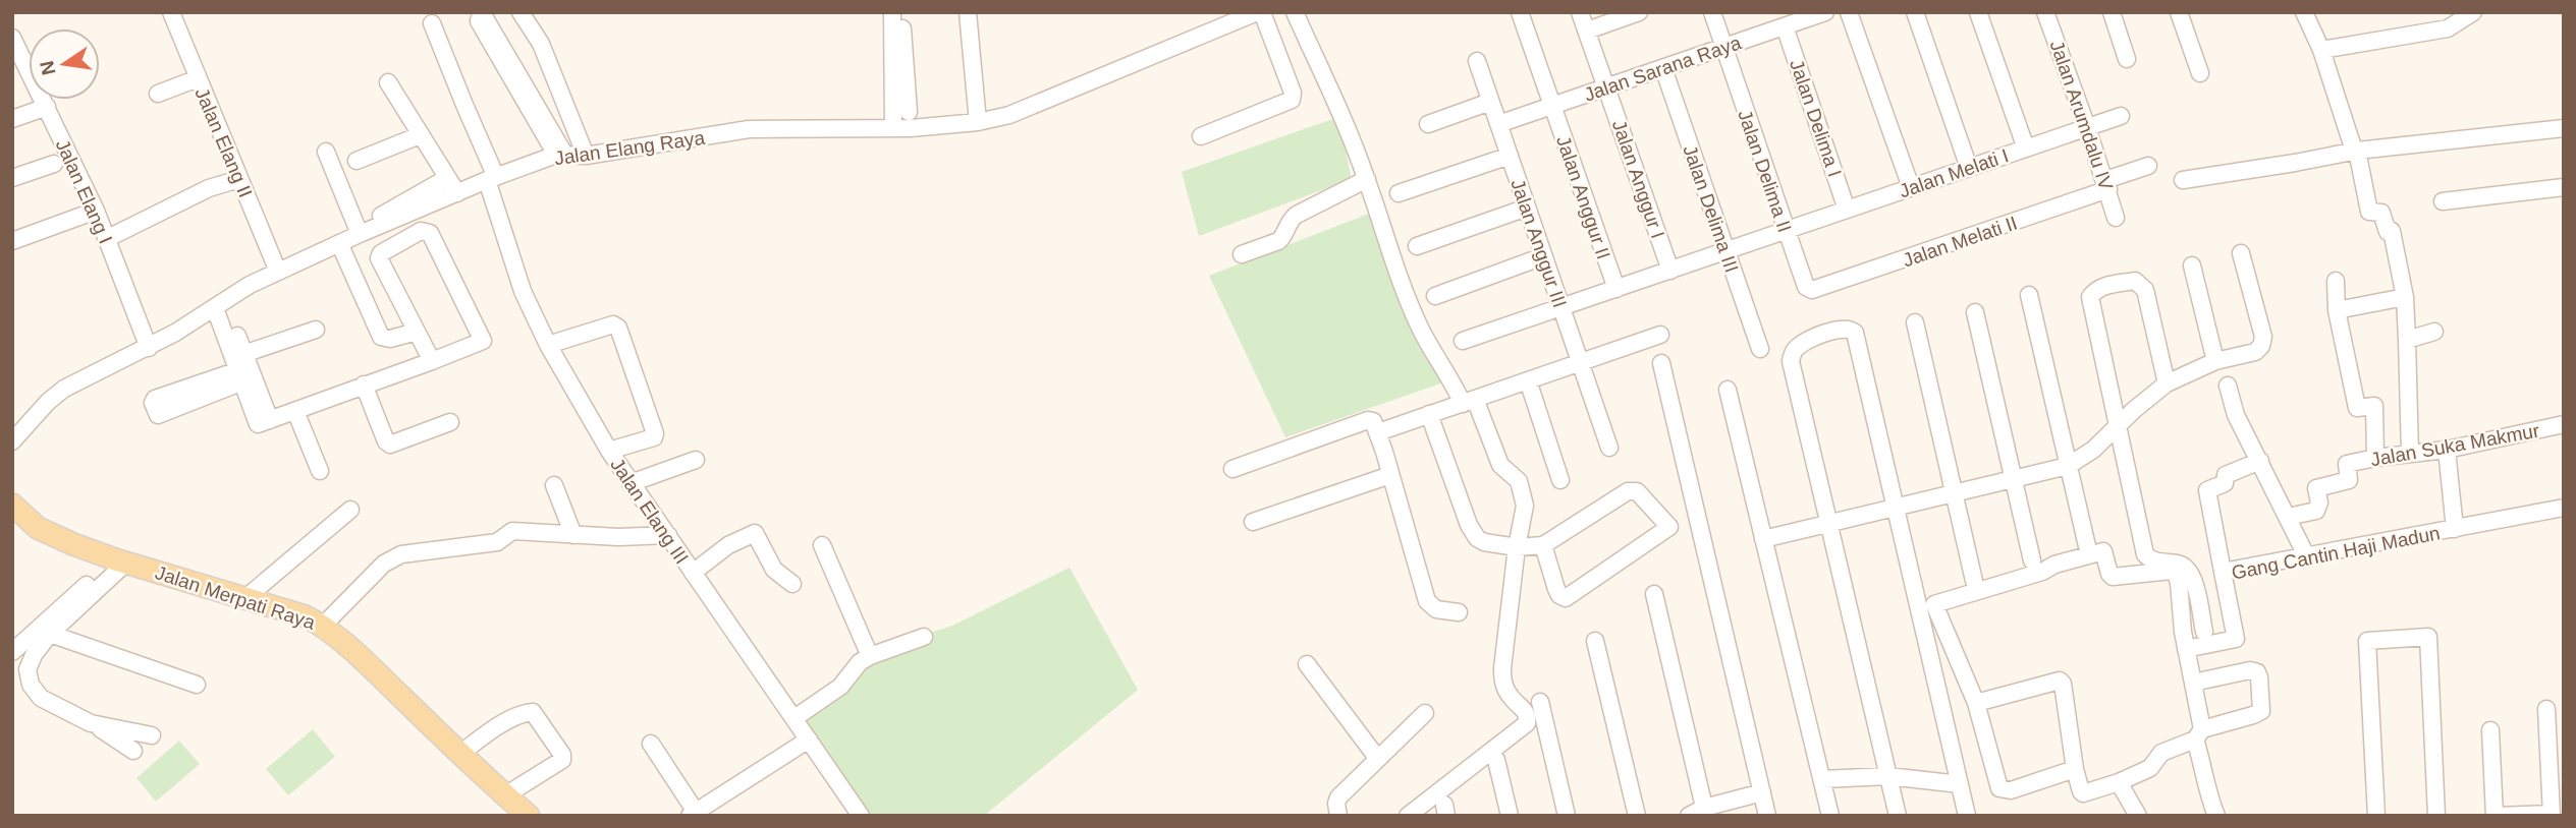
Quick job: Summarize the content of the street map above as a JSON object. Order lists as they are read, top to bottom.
{
  "streets": {
    "main road": ["Jalan Merpati Raya"],
    "street": [
      "Jalan Sarana Raya",
      "Jalan Arumdalu IV",
      "Jalan Delima I",
      "Jalan Elang II",
      "Jalan Elang Raya",
      "Jalan Delima II",
      "Jalan Melati I",
      "Jalan Anggur I",
      "Jalan Elang I",
      "Jalan Anggur II",
      "Jalan Delima III",
      "Jalan Melati II",
      "Jalan Anggur III",
      "Jalan Suka Makmur",
      "Jalan Elang III",
      "Gang Cantin Haji Madun"
    ]
  },
  "crossings": [
    ["Jalan Sarana Raya", "Jalan Delima I"],
    ["Jalan Sarana Raya", "Jalan Delima II"],
    ["Jalan Sarana Raya", "Jalan Anggur I"],
    ["Jalan Sarana Raya", "Jalan Anggur II"],
    ["Jalan Sarana Raya", "Jalan Delima III"],
    ["Jalan Sarana Raya", "Jalan Anggur III"],
    ["Jalan Arumdalu IV", "Jalan Melati I"],
    ["Jalan Arumdalu IV", "Jalan Melati II"],
    ["Jalan Delima I", "Jalan Melati I"],
    ["Jalan Elang II", "Jalan Elang Raya"],
    ["Jalan Elang Raya", "Jalan Elang I"],
    ["Jalan Elang Raya", "Jalan Elang III"],
    ["Jalan Delima II", "Jalan Melati I"],
    ["Jalan Delima II", "Jalan Melati II"],
    ["Jalan Melati I", "Jalan Anggur I"],
    ["Jalan Melati I", "Jalan Anggur II"],
    ["Jalan Melati I", "Jalan Delima III"],
    ["Jalan Melati I", "Jalan Anggur III"]
  ],
  "north": "left"
}
